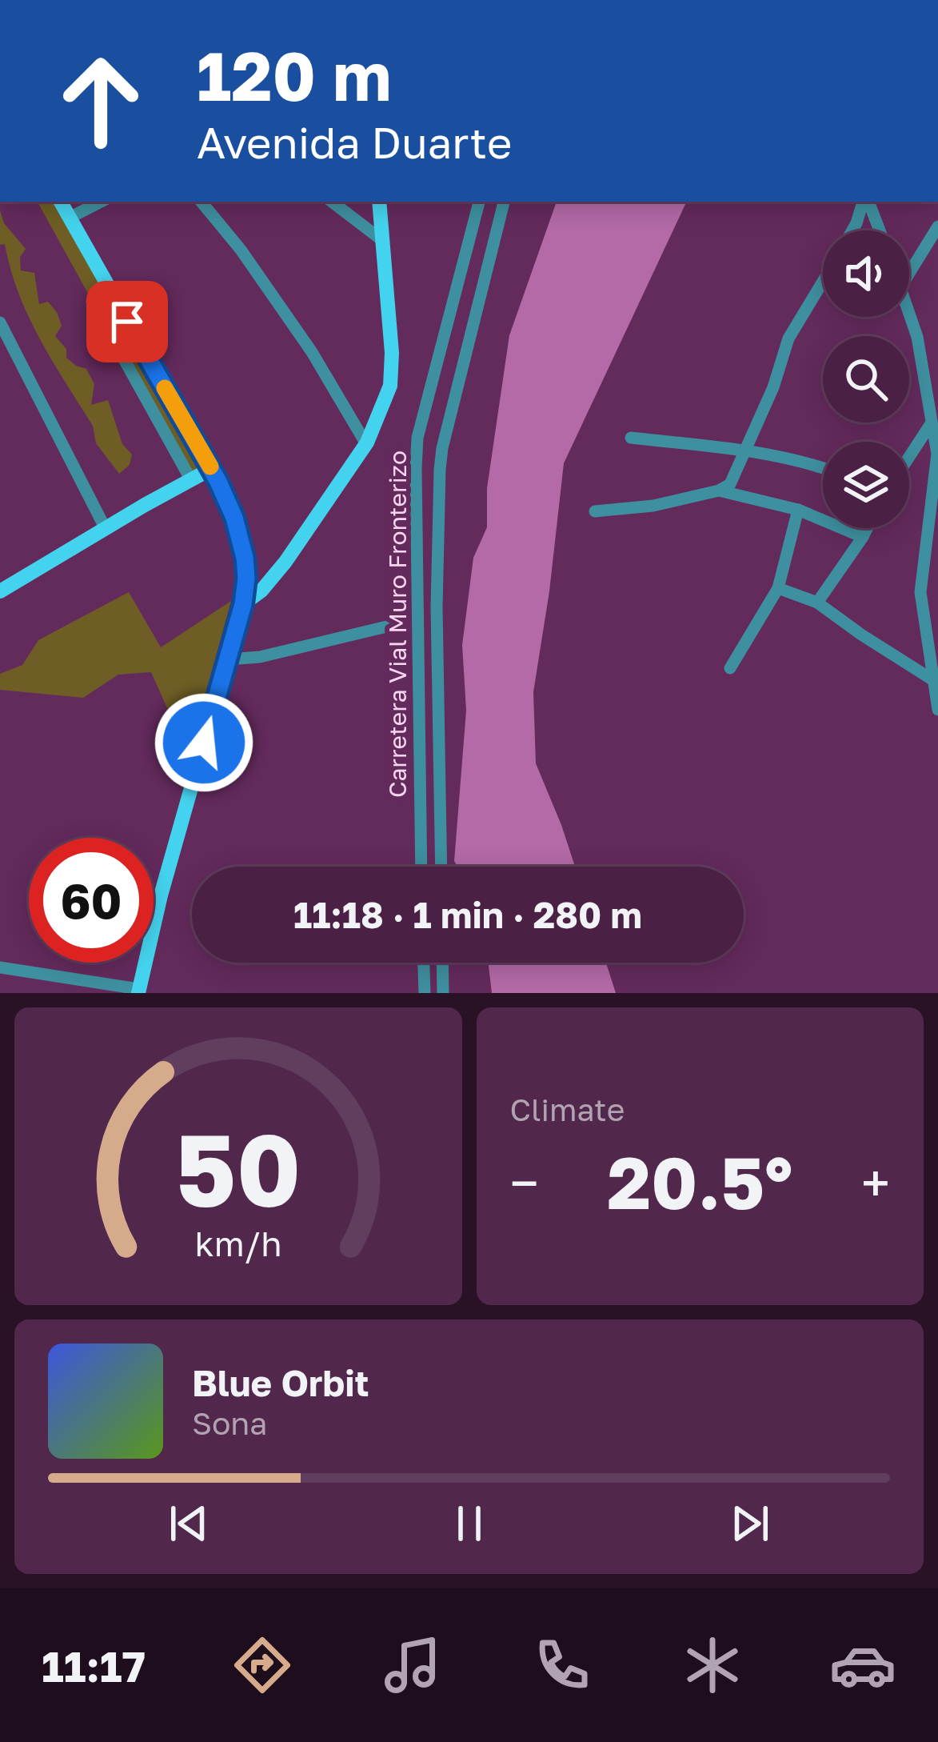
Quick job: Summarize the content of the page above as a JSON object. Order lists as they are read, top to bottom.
{
  "streets": {
    "street": ["Carretera Vial Muro Fronterizo"]
  },
  "page": {
    "turn": ["120 m", "Avenida Duarte"],
    "limit": "60",
    "trip": "11:18 · 1 min · 280 m",
    "tile": "Climate",
    "heat": ["−", "20.5°", "+"],
    "song": ["Blue Orbit", "Sona"],
    "tabs": "11:17",
    "gauge": ["50", "km/h"]
  }
}
